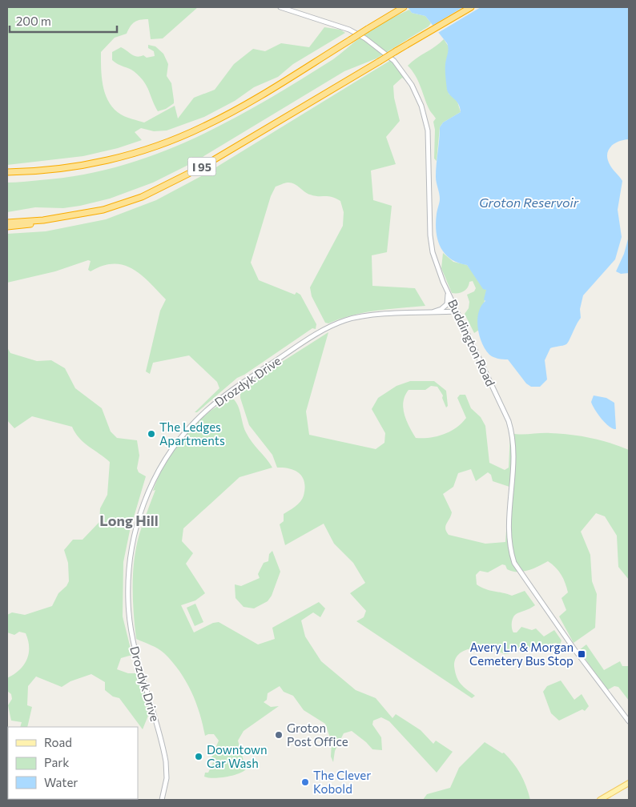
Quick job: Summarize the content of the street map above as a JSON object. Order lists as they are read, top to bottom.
{
  "streets": {
    "highway": ["I 95"],
    "street": ["Buddington Road", "Drozdyk Drive"]
  },
  "crossings": [
    ["Buddington Road", "Drozdyk Drive"]
  ],
  "districts": ["Long Hill"],
  "water": ["Groton Reservoir"],
  "places": {
    "other": [
      "The Ledges Apartments",
      "Groton Post Office",
      "Downtown Car Wash",
      "The Clever Kobold"
    ],
    "transit": ["Avery Ln & Morgan Cemetery Bus Stop"]
  },
  "legend": ["Road", "Park", "Water"],
  "scale_bar": "200 m"
}
